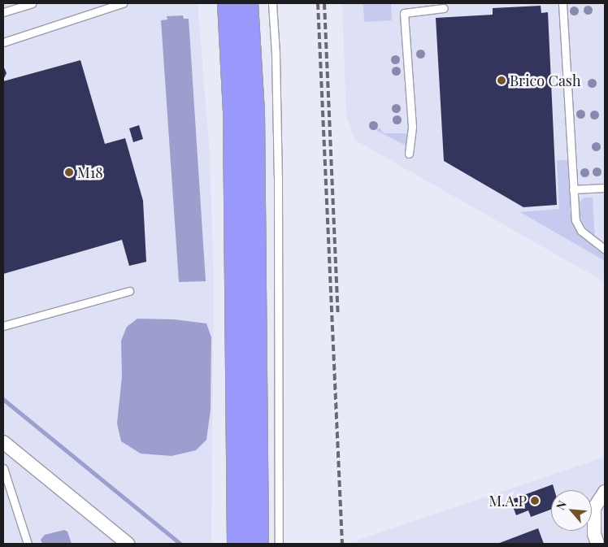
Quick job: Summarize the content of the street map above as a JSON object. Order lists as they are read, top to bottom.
{
  "places": ["Brico Cash", "M18", "M.A.P"],
  "north": "top left"
}
